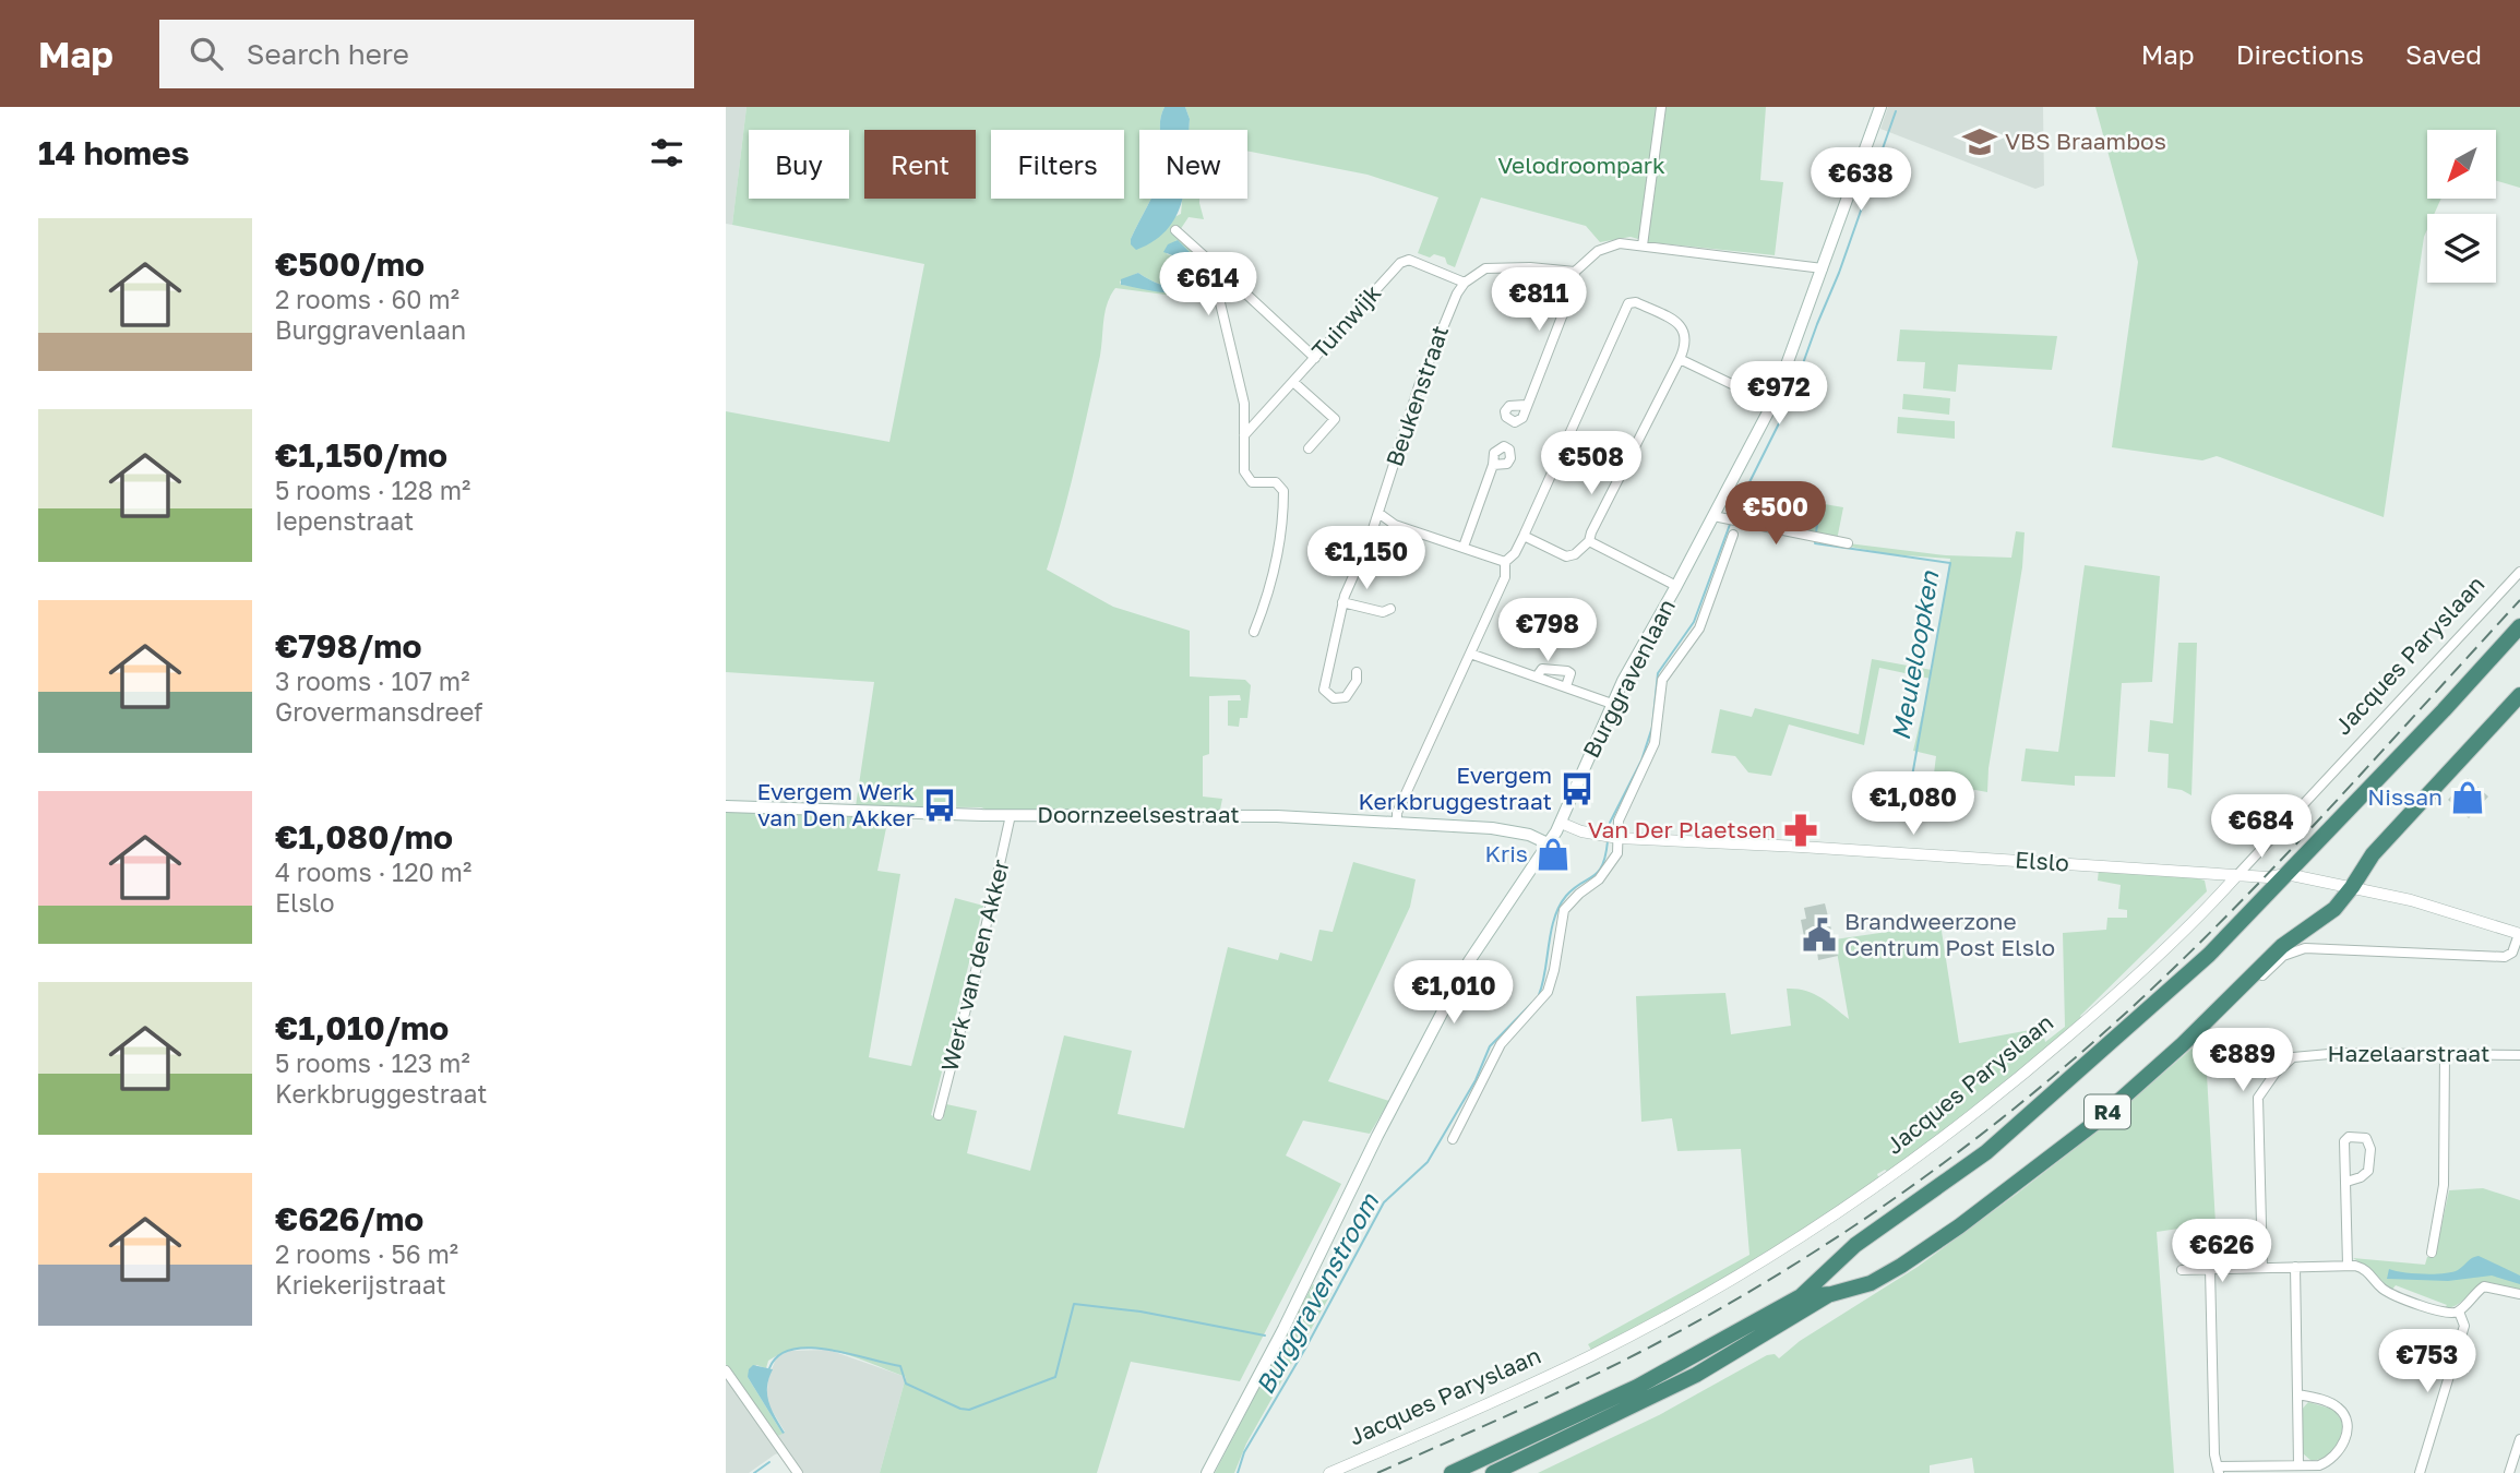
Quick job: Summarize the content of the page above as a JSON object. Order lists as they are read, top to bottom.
{
  "streets": {
    "highway": ["R4"],
    "main road": ["Burggravenlaan", "Doornzeelsestraat"],
    "street": [
      "Tuinwijk",
      "Beukenstraat",
      "Jacques Paryslaan",
      "Elslo",
      "Werk van den Akker",
      "Hazelaarstraat"
    ]
  },
  "crossings": [
    ["Tuinwijk", "Beukenstraat"],
    ["Jacques Paryslaan", "Elslo"],
    ["Burggravenlaan", "Doornzeelsestraat"],
    ["Burggravenlaan", "Elslo"],
    ["Doornzeelsestraat", "Werk van den Akker"],
    ["Elslo", "R4"]
  ],
  "water": ["Meuleloopken", "Burggravenstroom"],
  "parks": ["Velodroompark"],
  "places": {
    "school or university": ["VBS Braambos"],
    "bus stop": ["Evergem Kerkbruggestraat", "Evergem Werk van Den Akker"],
    "shop": ["Nissan", "Kris"],
    "pharmacy": ["Van Der Plaetsen"],
    "public building": ["Brandweerzone Centrum Post Elslo"]
  },
  "north": "bottom left",
  "page": {
    "header": "Map",
    "search": "Search here",
    "nav": ["Map", "Directions", "Saved"],
    "heading": "14 homes",
    "chip": [
      "Buy",
      "Rent",
      "Filters",
      "New"
    ],
    "price": [
      "€638",
      "€614",
      "€811",
      "€972",
      "€508",
      "€500",
      "€1,150",
      "€798",
      "€1,080",
      "€684",
      "€1,010",
      "€889",
      "€626",
      "€753"
    ],
    "list": [
      {
        "name": "€500/mo",
        "note": "2 rooms · 60 m² · Burggravenlaan"
      },
      {
        "name": "€1,150/mo",
        "note": "5 rooms · 128 m² · Iepenstraat"
      },
      {
        "name": "€798/mo",
        "note": "3 rooms · 107 m² · Grovermansdreef"
      },
      {
        "name": "€1,080/mo",
        "note": "4 rooms · 120 m² · Elslo"
      },
      {
        "name": "€1,010/mo",
        "note": "5 rooms · 123 m² · Kerkbruggestraat"
      },
      {
        "name": "€626/mo",
        "note": "2 rooms · 56 m² · Kriekerijstraat"
      }
    ]
  }
}
